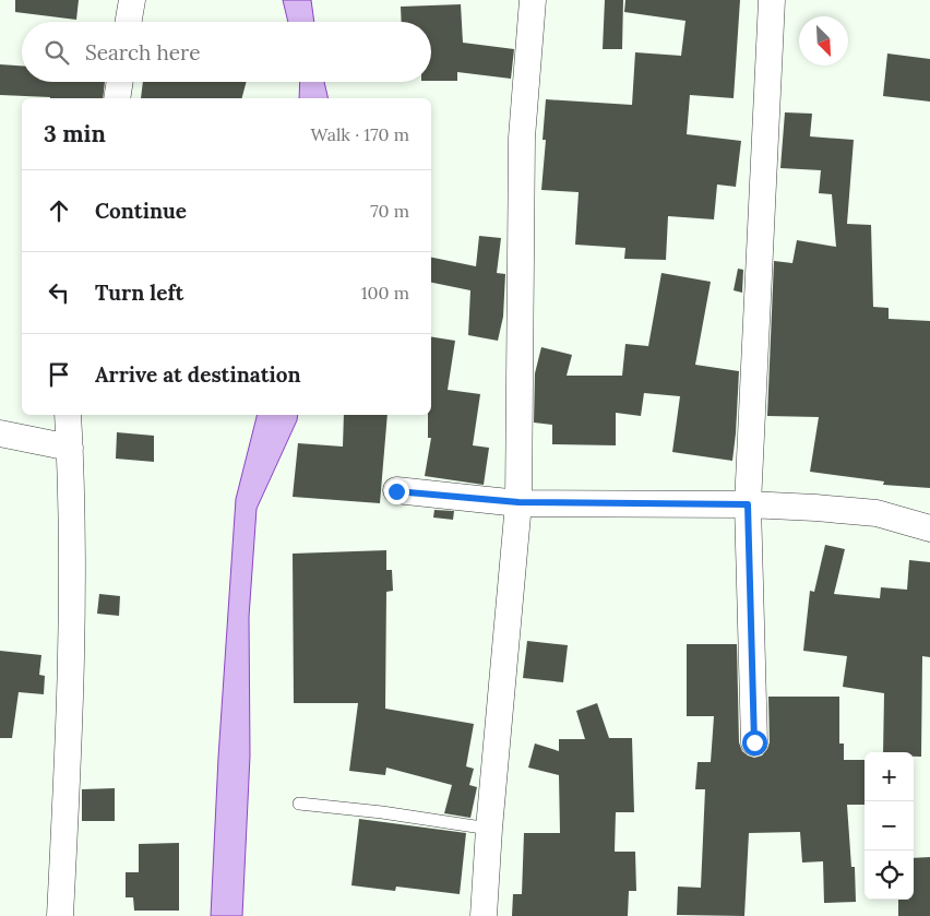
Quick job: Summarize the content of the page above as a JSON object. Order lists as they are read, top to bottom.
{
  "north": "bottom right",
  "page": {
    "search": "Search here",
    "heading": ["3 min", "Walk · 170 m"],
    "list": [
      ["Continue", "70 m"],
      ["Turn left", "100 m"],
      "Arrive at destination"
    ],
    "map_buttons": ["+", "−"]
  }
}
